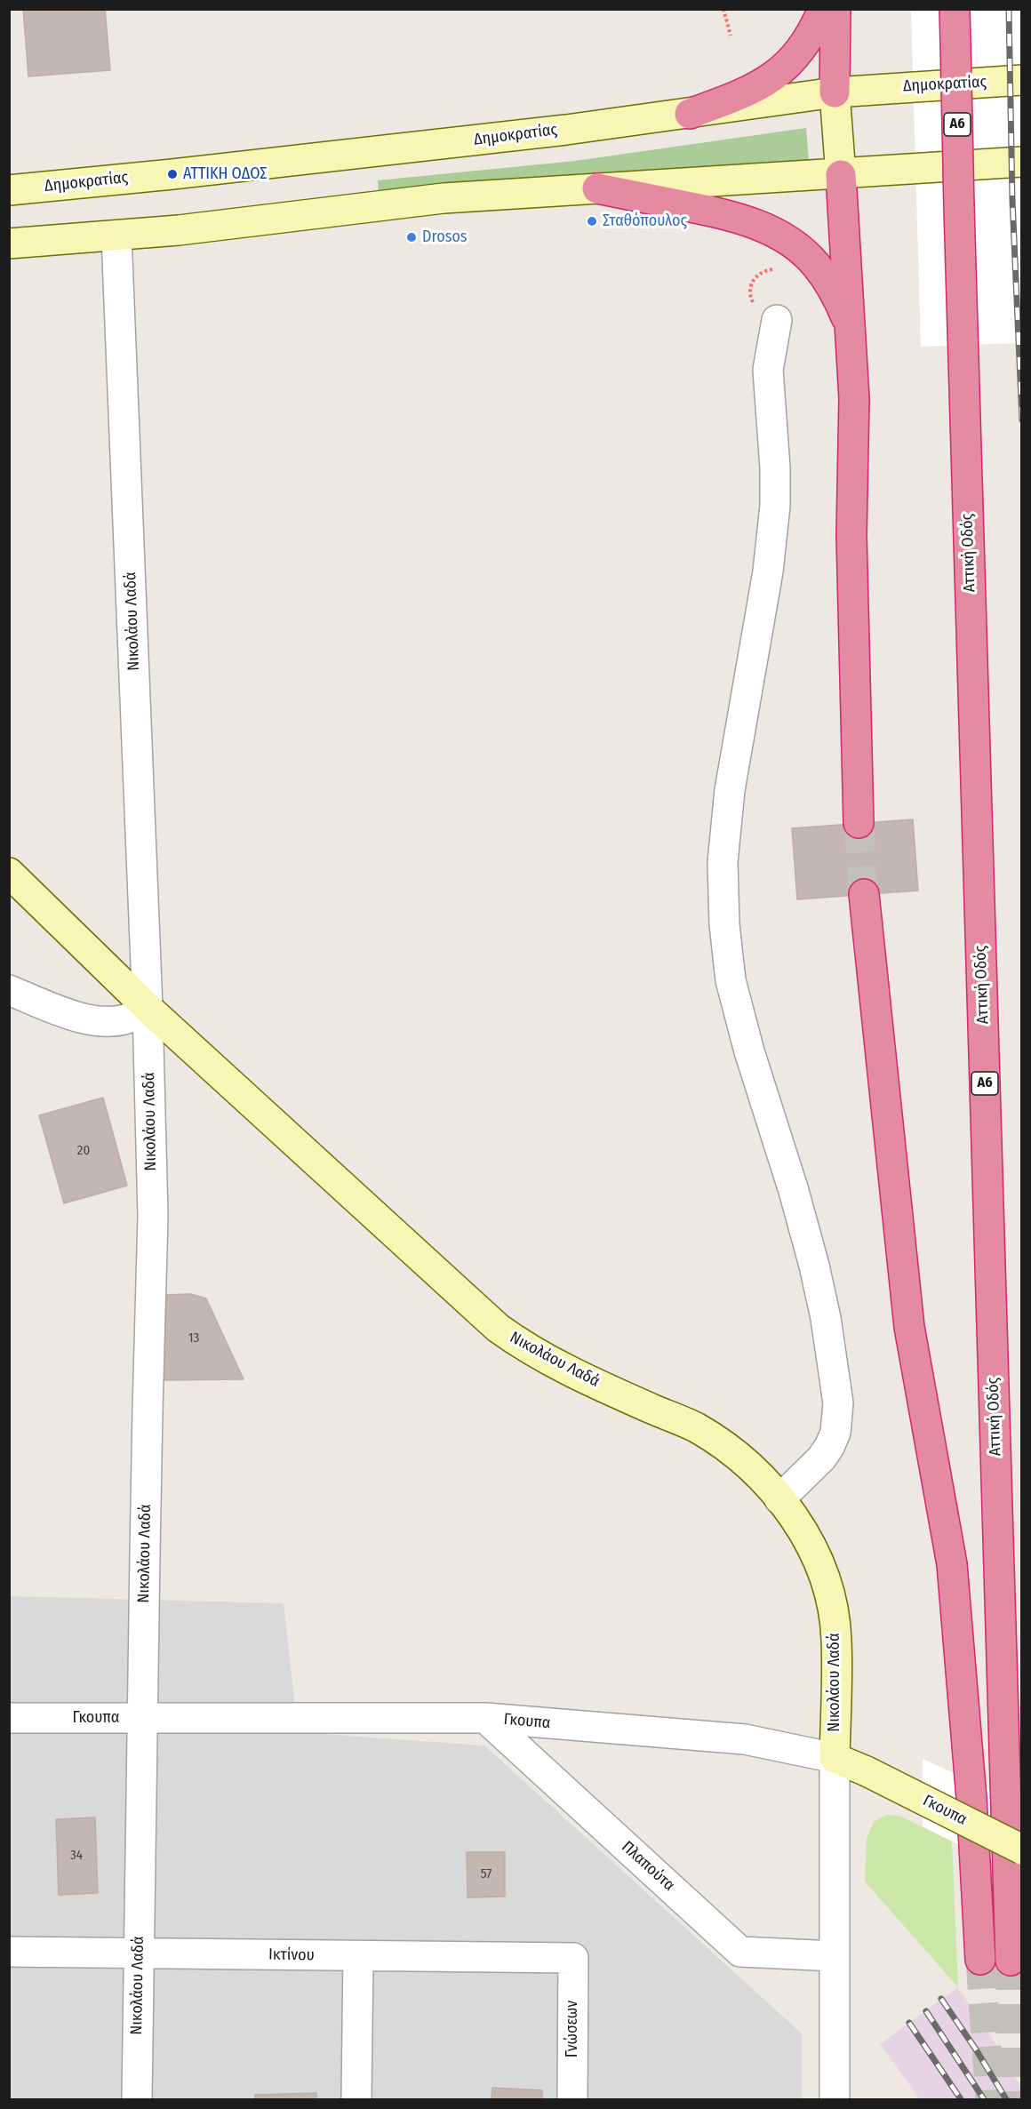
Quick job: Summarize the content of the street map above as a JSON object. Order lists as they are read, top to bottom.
{
  "streets": {
    "highway": ["Α6", "Αττική Οδός"],
    "main road": ["Δημοκρατίας", "Νικολάου Λαδά", "Γκουπα"],
    "street": ["Πλαπούτα", "Ικτίνου", "Γνώσεων"]
  },
  "crossings": [
    ["Νικολάου Λαδά", "Γκουπα"],
    ["Νικολάου Λαδά", "Ικτίνου"],
    ["Γκουπα", "Πλαπούτα"],
    ["Ικτίνου", "Γνώσεων"]
  ],
  "places": ["ΑΤΤΙΚΗ ΟΔΟΣ", "Σταθόπουλος", "Drosos"],
  "house_numbers": [
    "20",
    "13",
    "34",
    "57"
  ]
}
